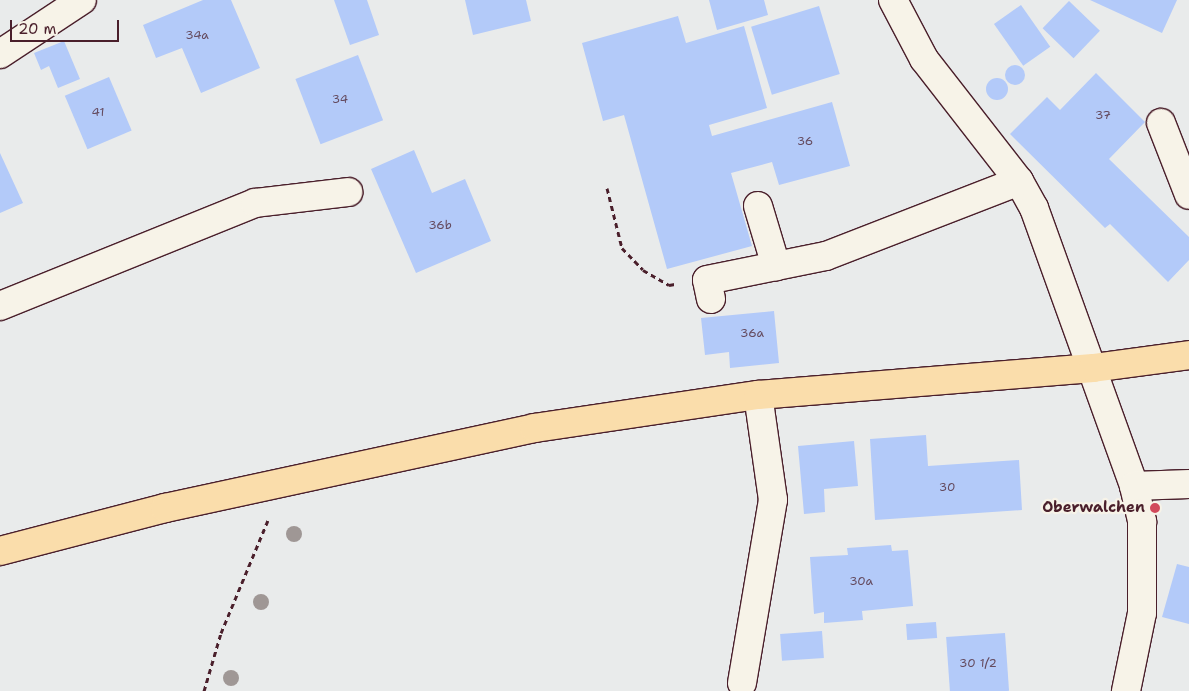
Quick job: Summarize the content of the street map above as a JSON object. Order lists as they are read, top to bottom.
{
  "places": ["Oberwalchen"],
  "house_numbers": [
    "34a",
    "34",
    "41",
    "37",
    "36",
    "36b",
    "36a",
    "30",
    "30a",
    "30 1/2"
  ],
  "scale_bar": "20 m"
}
